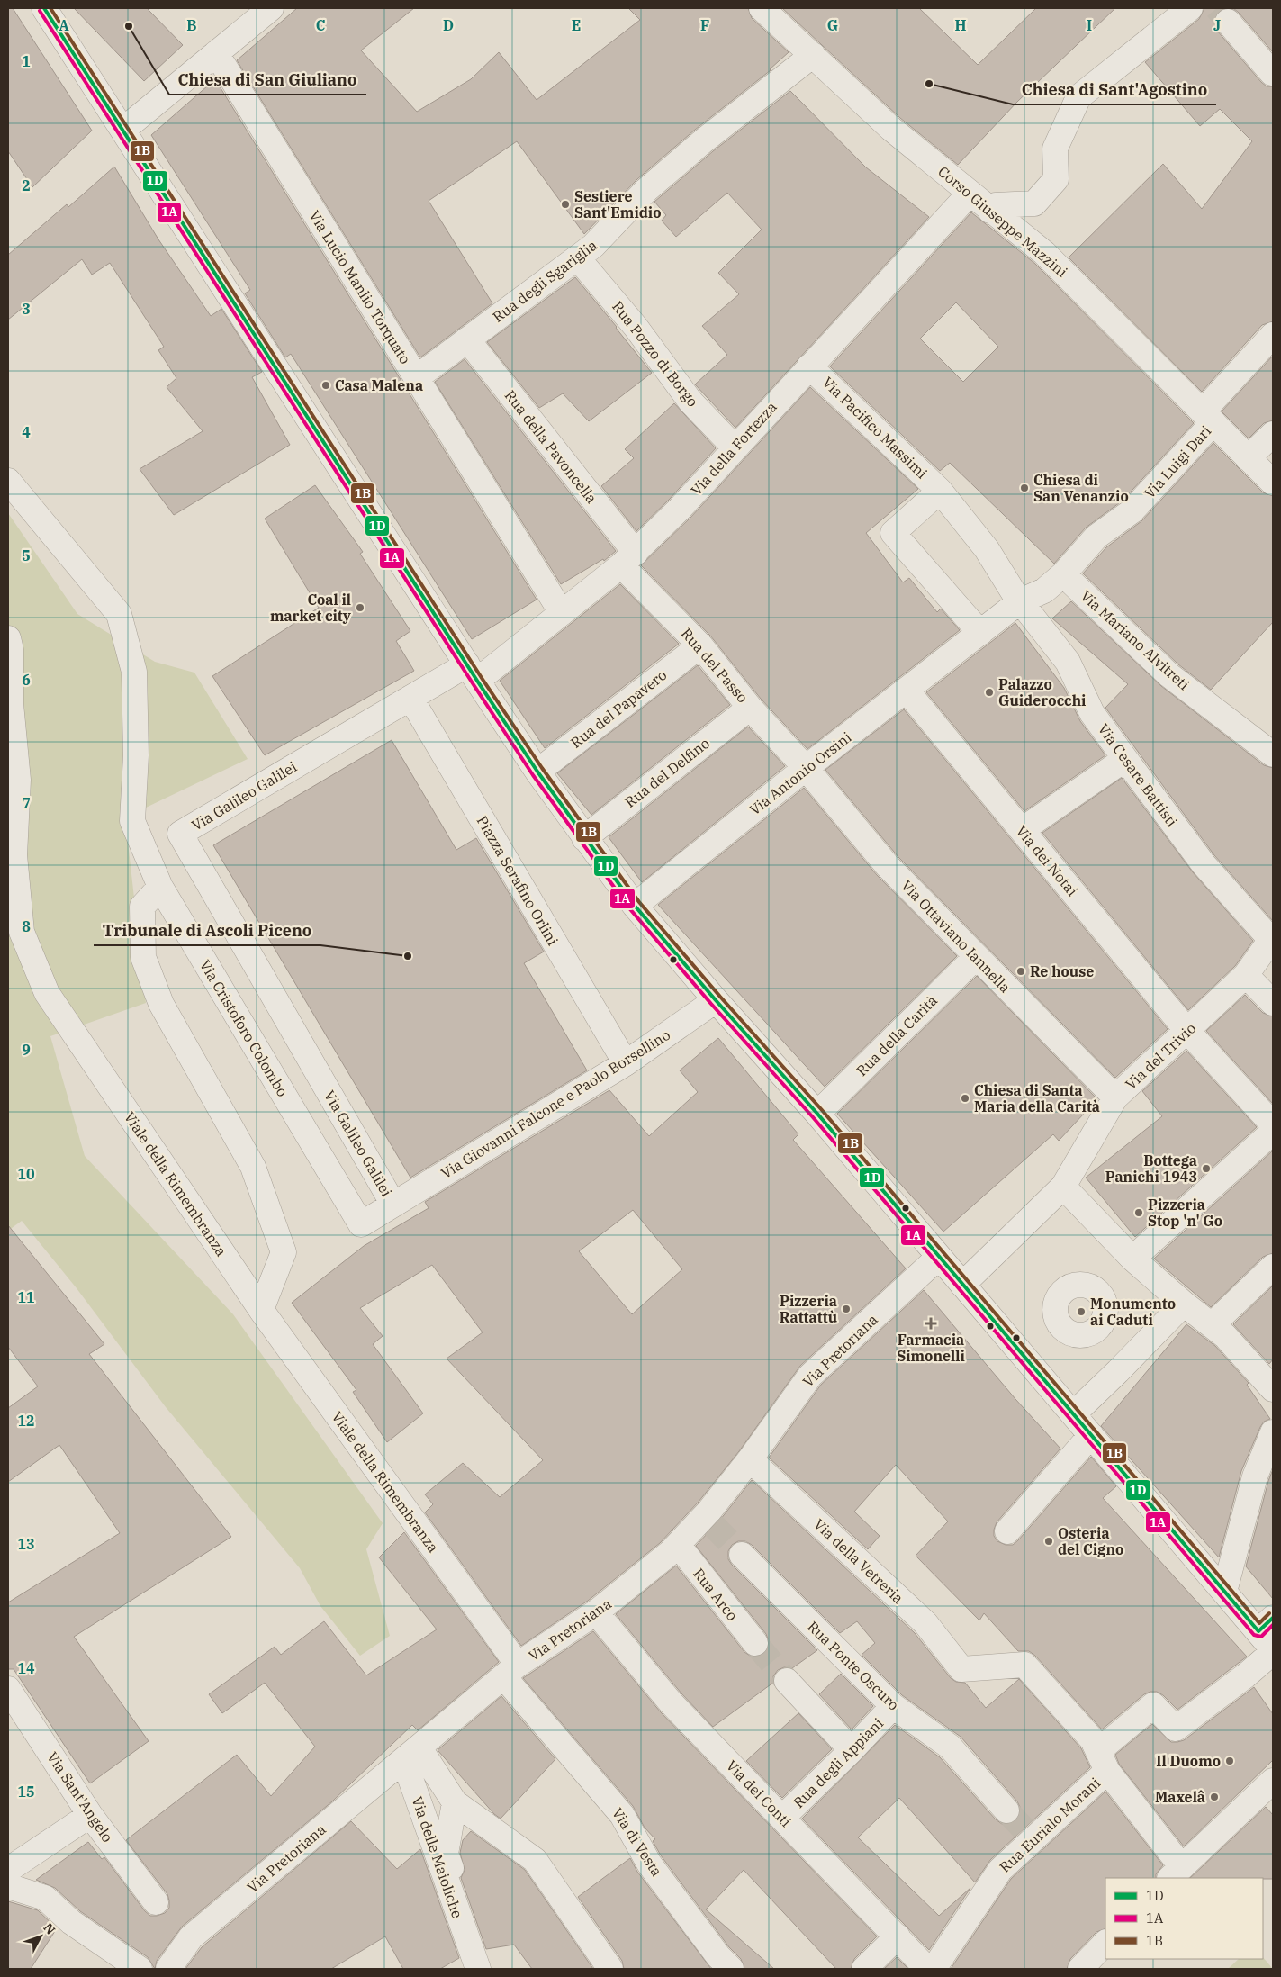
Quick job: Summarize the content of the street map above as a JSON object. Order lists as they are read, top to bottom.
{
  "streets": {
    "street": [
      "Corso Giuseppe Mazzini",
      "Rua degli Sgariglia",
      "Via Lucio Manlio Torquato",
      "Rua Pozzo di Borgo",
      "Via Pacifico Massimi",
      "Rua della Pavoncella",
      "Via della Fortezza",
      "Via Luigi Dari",
      "Via Mariano Alvitreti",
      "Rua del Passo",
      "Rua del Papavero",
      "Rua del Delfino",
      "Via Antonio Orsini",
      "Via Cesare Battisti",
      "Via Galileo Galilei",
      "Via dei Notai",
      "Piazza Serafino Orlini",
      "Via Ottaviano Iannella",
      "Via Cristoforo Colombo",
      "Rua della Carità",
      "Via del Trivio",
      "Via Giovanni Falcone e Paolo Borsellino",
      "Viale della Rimembranza",
      "Via Pretoriana",
      "Via della Vetreria",
      "Rua Arco",
      "Rua Ponte Oscuro",
      "Rua degli Appiani",
      "Via dei Conti",
      "Via Sant'Angelo",
      "Rua Eurialo Morani",
      "Via di Vesta",
      "Via delle Maioliche"
    ]
  },
  "crossings": [
    ["Corso Giuseppe Mazzini", "Rua degli Sgariglia"],
    ["Corso Giuseppe Mazzini", "Via della Fortezza"],
    ["Corso Giuseppe Mazzini", "Via Luigi Dari"],
    ["Rua degli Sgariglia", "Via Lucio Manlio Torquato"],
    ["Rua degli Sgariglia", "Rua Pozzo di Borgo"],
    ["Rua degli Sgariglia", "Rua della Pavoncella"],
    ["Via Lucio Manlio Torquato", "Via della Fortezza"],
    ["Rua Pozzo di Borgo", "Via della Fortezza"],
    ["Via Pacifico Massimi", "Via della Fortezza"],
    ["Via Pacifico Massimi", "Via Luigi Dari"],
    ["Via Pacifico Massimi", "Via Antonio Orsini"],
    ["Via Pacifico Massimi", "Via Cesare Battisti"],
    ["Rua della Pavoncella", "Via della Fortezza"],
    ["Rua della Pavoncella", "Rua del Passo"],
    ["Via della Fortezza", "Rua del Passo"],
    ["Via della Fortezza", "Via Galileo Galilei"],
    ["Via Luigi Dari", "Via Mariano Alvitreti"],
    ["Via Luigi Dari", "Via Antonio Orsini"],
    ["Via Luigi Dari", "Via Cesare Battisti"],
    ["Rua del Passo", "Rua del Papavero"],
    ["Rua del Passo", "Rua del Delfino"],
    ["Rua del Passo", "Via Antonio Orsini"],
    ["Rua del Passo", "Via Ottaviano Iannella"],
    ["Via Antonio Orsini", "Via Cesare Battisti"],
    ["Via Antonio Orsini", "Via dei Notai"],
    ["Via Antonio Orsini", "Via Ottaviano Iannella"],
    ["Via Cesare Battisti", "Via del Trivio"],
    ["Via Galileo Galilei", "Piazza Serafino Orlini"],
    ["Via Galileo Galilei", "Via Cristoforo Colombo"],
    ["Via Galileo Galilei", "Via Giovanni Falcone e Paolo Borsellino"],
    ["Via dei Notai", "Via del Trivio"],
    ["Piazza Serafino Orlini", "Via Giovanni Falcone e Paolo Borsellino"],
    ["Via Ottaviano Iannella", "Rua della Carità"],
    ["Via Ottaviano Iannella", "Via del Trivio"],
    ["Via Cristoforo Colombo", "Via Giovanni Falcone e Paolo Borsellino"],
    ["Viale della Rimembranza", "Via Pretoriana"],
    ["Viale della Rimembranza", "Via di Vesta"],
    ["Via Pretoriana", "Via della Vetreria"],
    ["Via Pretoriana", "Rua Arco"],
    ["Via Pretoriana", "Via dei Conti"],
    ["Via Pretoriana", "Via di Vesta"],
    ["Via Pretoriana", "Via delle Maioliche"],
    ["Via della Vetreria", "Rua Eurialo Morani"],
    ["Rua Ponte Oscuro", "Rua degli Appiani"],
    ["Rua degli Appiani", "Via dei Conti"]
  ],
  "places": {
    "other": [
      "Chiesa di San Giuliano",
      "Chiesa di Sant'Agostino",
      "Sestiere Sant'Emidio",
      "Casa Malena",
      "Chiesa di San Venanzio",
      "Coal il market city",
      "Palazzo Guiderocchi",
      "Tribunale di Ascoli Piceno",
      "Re house",
      "Chiesa di Santa Maria della Carità",
      "Bottega Panichi 1943",
      "Pizzeria Stop 'n' Go",
      "Pizzeria Rattattù",
      "Monumento ai Caduti",
      "Osteria del Cigno",
      "Il Duomo",
      "Maxelâ"
    ],
    "health": ["Farmacia Simonelli"]
  },
  "lines": ["transit line 1D", "transit line 1B", "transit line 1A"],
  "legend": ["1D", "1A", "1B"],
  "north": "top right",
  "grid": {
    "columns": [
      "A",
      "B",
      "C",
      "D",
      "E",
      "F",
      "G",
      "H",
      "I",
      "J"
    ],
    "rows": [
      "1",
      "2",
      "3",
      "4",
      "5",
      "6",
      "7",
      "8",
      "9",
      "10",
      "11",
      "12",
      "13",
      "14",
      "15"
    ]
  }
}
